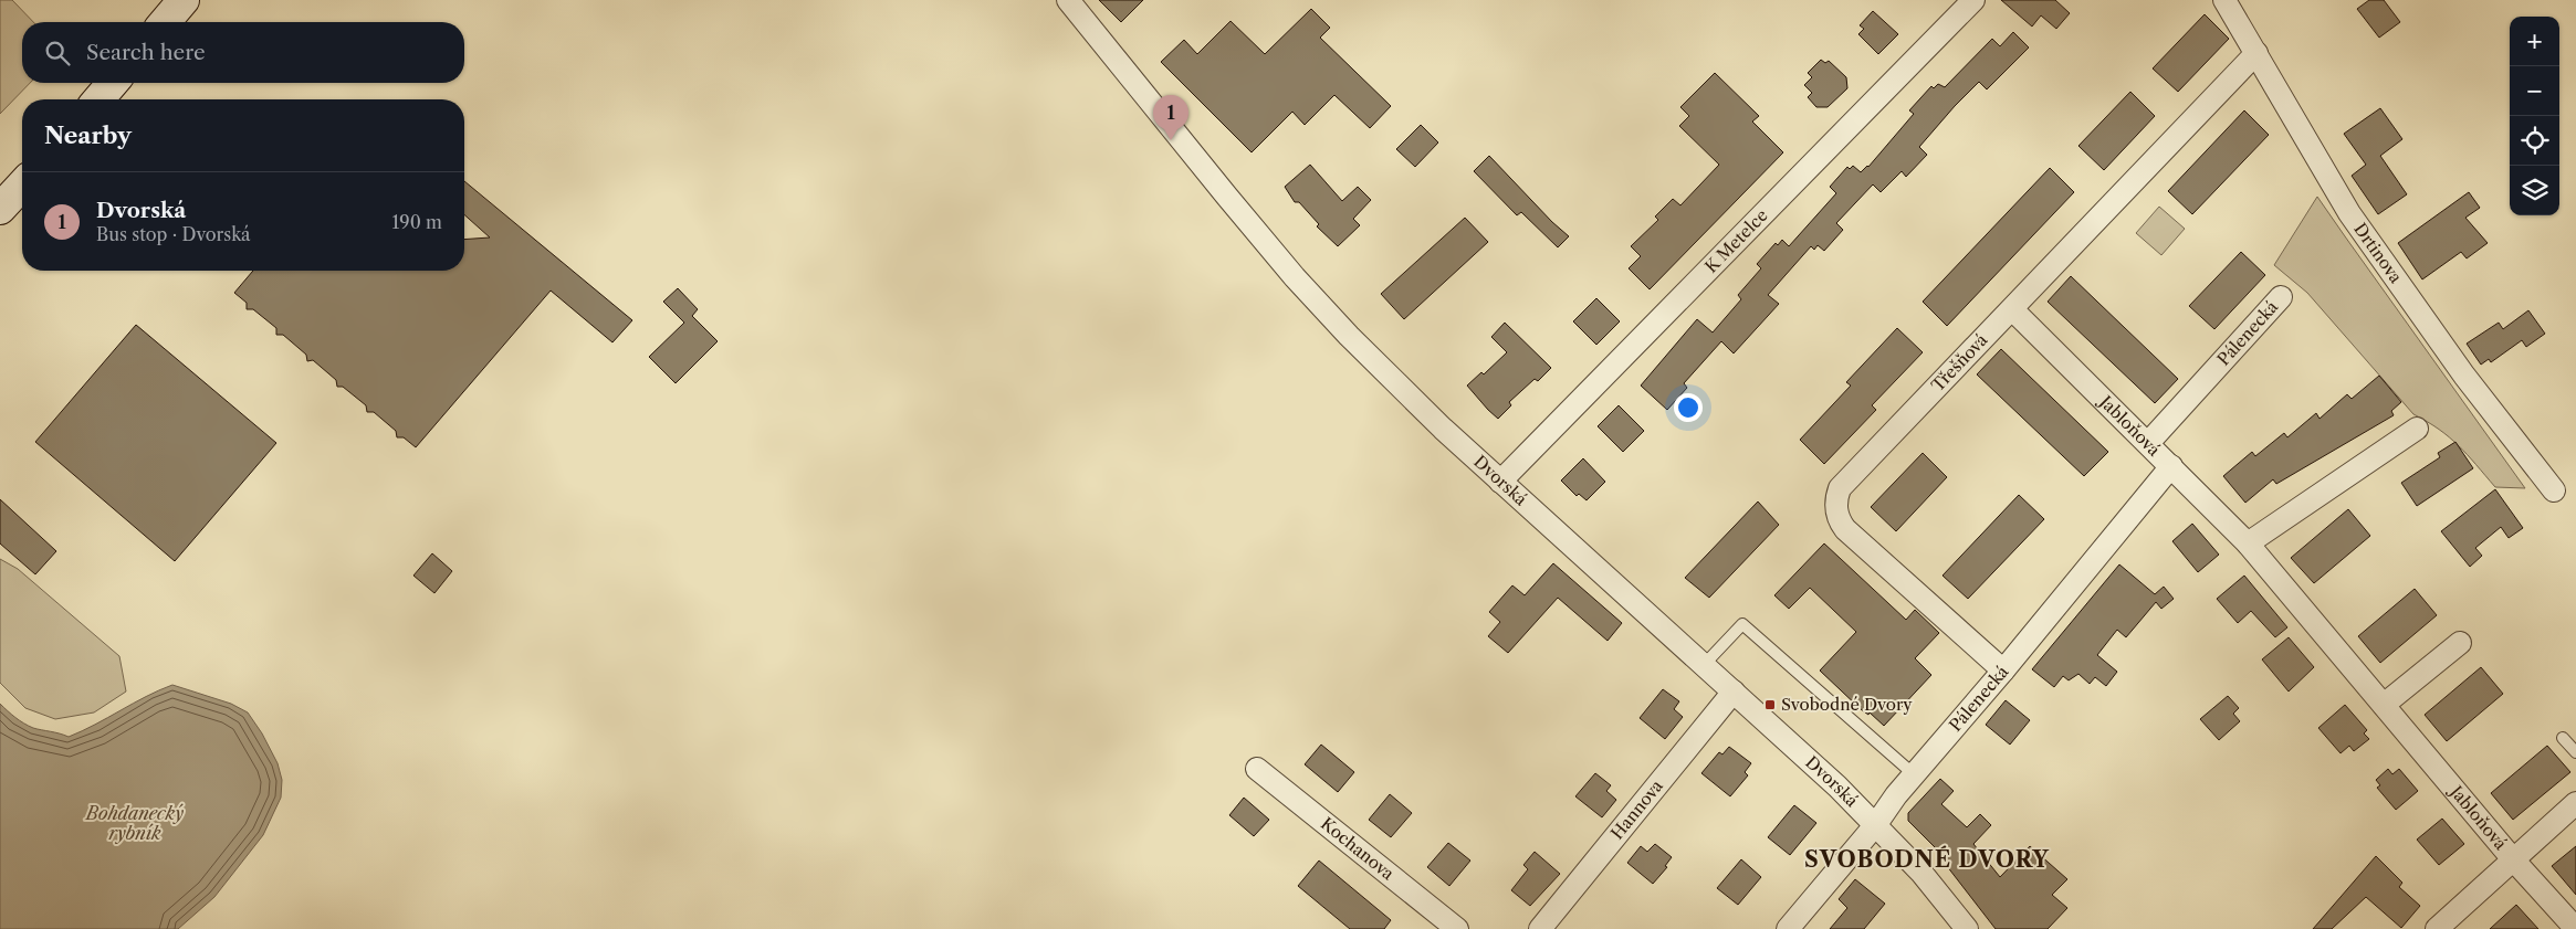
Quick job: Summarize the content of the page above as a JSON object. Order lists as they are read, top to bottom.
{
  "streets": {
    "street": [
      "K Metelce",
      "Drtinova",
      "Pálenecká",
      "Třešňová",
      "Jabloňová",
      "Dvorská",
      "Hannova",
      "Kochanova"
    ]
  },
  "crossings": [
    ["K Metelce", "Dvorská"],
    ["Drtinova", "Třešňová"],
    ["Pálenecká", "Třešňová"],
    ["Pálenecká", "Jabloňová"],
    ["Pálenecká", "Dvorská"],
    ["Třešňová", "Jabloňová"],
    ["Dvorská", "Hannova"]
  ],
  "districts": ["SVOBODNÉ DVORY"],
  "water": ["Bohdanecký rybník"],
  "places": {
    "transit": ["Svobodné Dvory"]
  },
  "page": {
    "map_buttons": ["+", "−"],
    "search": "Search here",
    "pins": "1",
    "heading": "Nearby",
    "list": [
      {
        "mark": "1",
        "name": "Dvorská",
        "note": "Bus stop · Dvorská",
        "value": "190 m"
      }
    ]
  }
}
